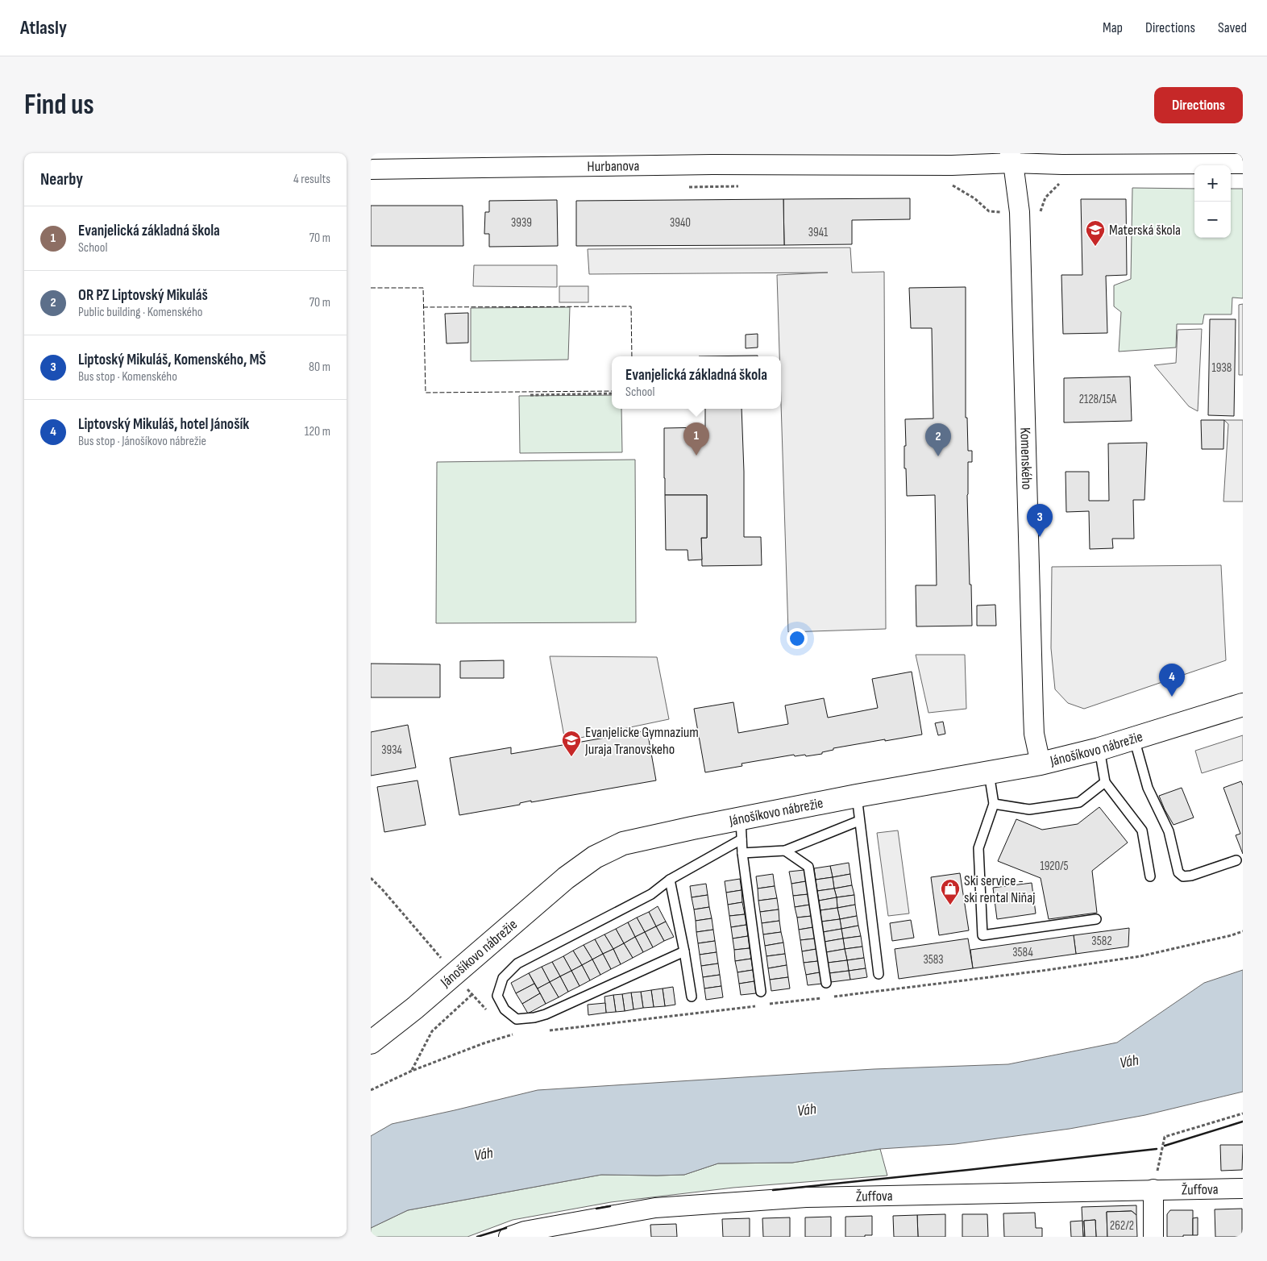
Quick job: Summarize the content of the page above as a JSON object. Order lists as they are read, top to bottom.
{
  "streets": {
    "main road": ["Jánošíkovo nábrežie"],
    "street": ["Hurbanova", "Komenského", "Žuffova"]
  },
  "crossings": [
    ["Hurbanova", "Komenského"],
    ["Komenského", "Jánošíkovo nábrežie"]
  ],
  "water": ["Váh"],
  "places": {
    "school or university": ["Materská škola", "Evanjelicke Gymnazium Juraja Tranovskeho"],
    "shop": ["Ski service - ski rental Niňaj"]
  },
  "house_numbers": [
    "3939",
    "3940",
    "3941",
    "1938",
    "2128/15A",
    "3934",
    "1920/5",
    "3582",
    "3584",
    "3583",
    "262/2"
  ],
  "page": {
    "header": "Atlasly",
    "nav": ["Map", "Directions", "Saved"],
    "buttons": "Directions",
    "title": "Find us",
    "heading": ["Nearby", "4 results"],
    "map_buttons": ["+", "−"],
    "list": [
      {
        "mark": "1",
        "name": "Evanjelická základná škola",
        "note": "School",
        "value": "70 m"
      },
      {
        "mark": "2",
        "name": "OR PZ Liptovský Mikuláš",
        "note": "Public building · Komenského",
        "value": "70 m"
      },
      {
        "mark": "3",
        "name": "Liptoský Mikuláš, Komenského, MŠ",
        "note": "Bus stop · Komenského",
        "value": "80 m"
      },
      {
        "mark": "4",
        "name": "Liptovský Mikuláš, hotel Jánošík",
        "note": "Bus stop · Jánošíkovo nábrežie",
        "value": "120 m"
      }
    ],
    "popup": ["Evanjelická základná škola", "School"],
    "pins": [
      "1",
      "2",
      "3",
      "4"
    ]
  }
}
